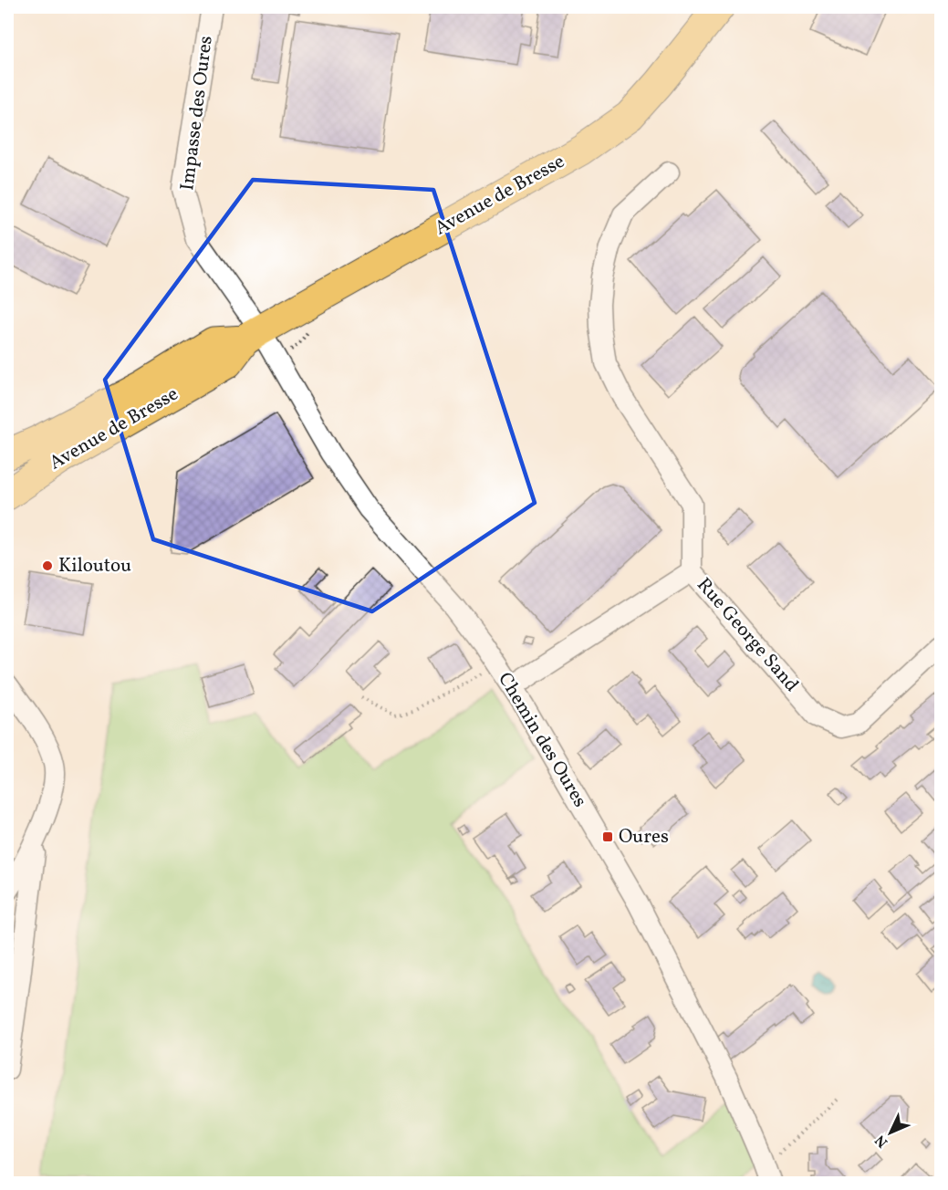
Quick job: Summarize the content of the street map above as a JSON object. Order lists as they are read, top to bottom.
{
  "streets": {
    "main road": ["Avenue de Bresse"],
    "street": ["Impasse des Oures", "Rue George Sand", "Chemin des Oures"]
  },
  "crossings": [
    ["Impasse des Oures", "Avenue de Bresse"],
    ["Impasse des Oures", "Chemin des Oures"],
    ["Avenue de Bresse", "Chemin des Oures"],
    ["Rue George Sand", "Chemin des Oures"]
  ],
  "places": {
    "other": ["Kiloutou"],
    "transit": ["Oures"]
  },
  "north": "bottom left"
}
